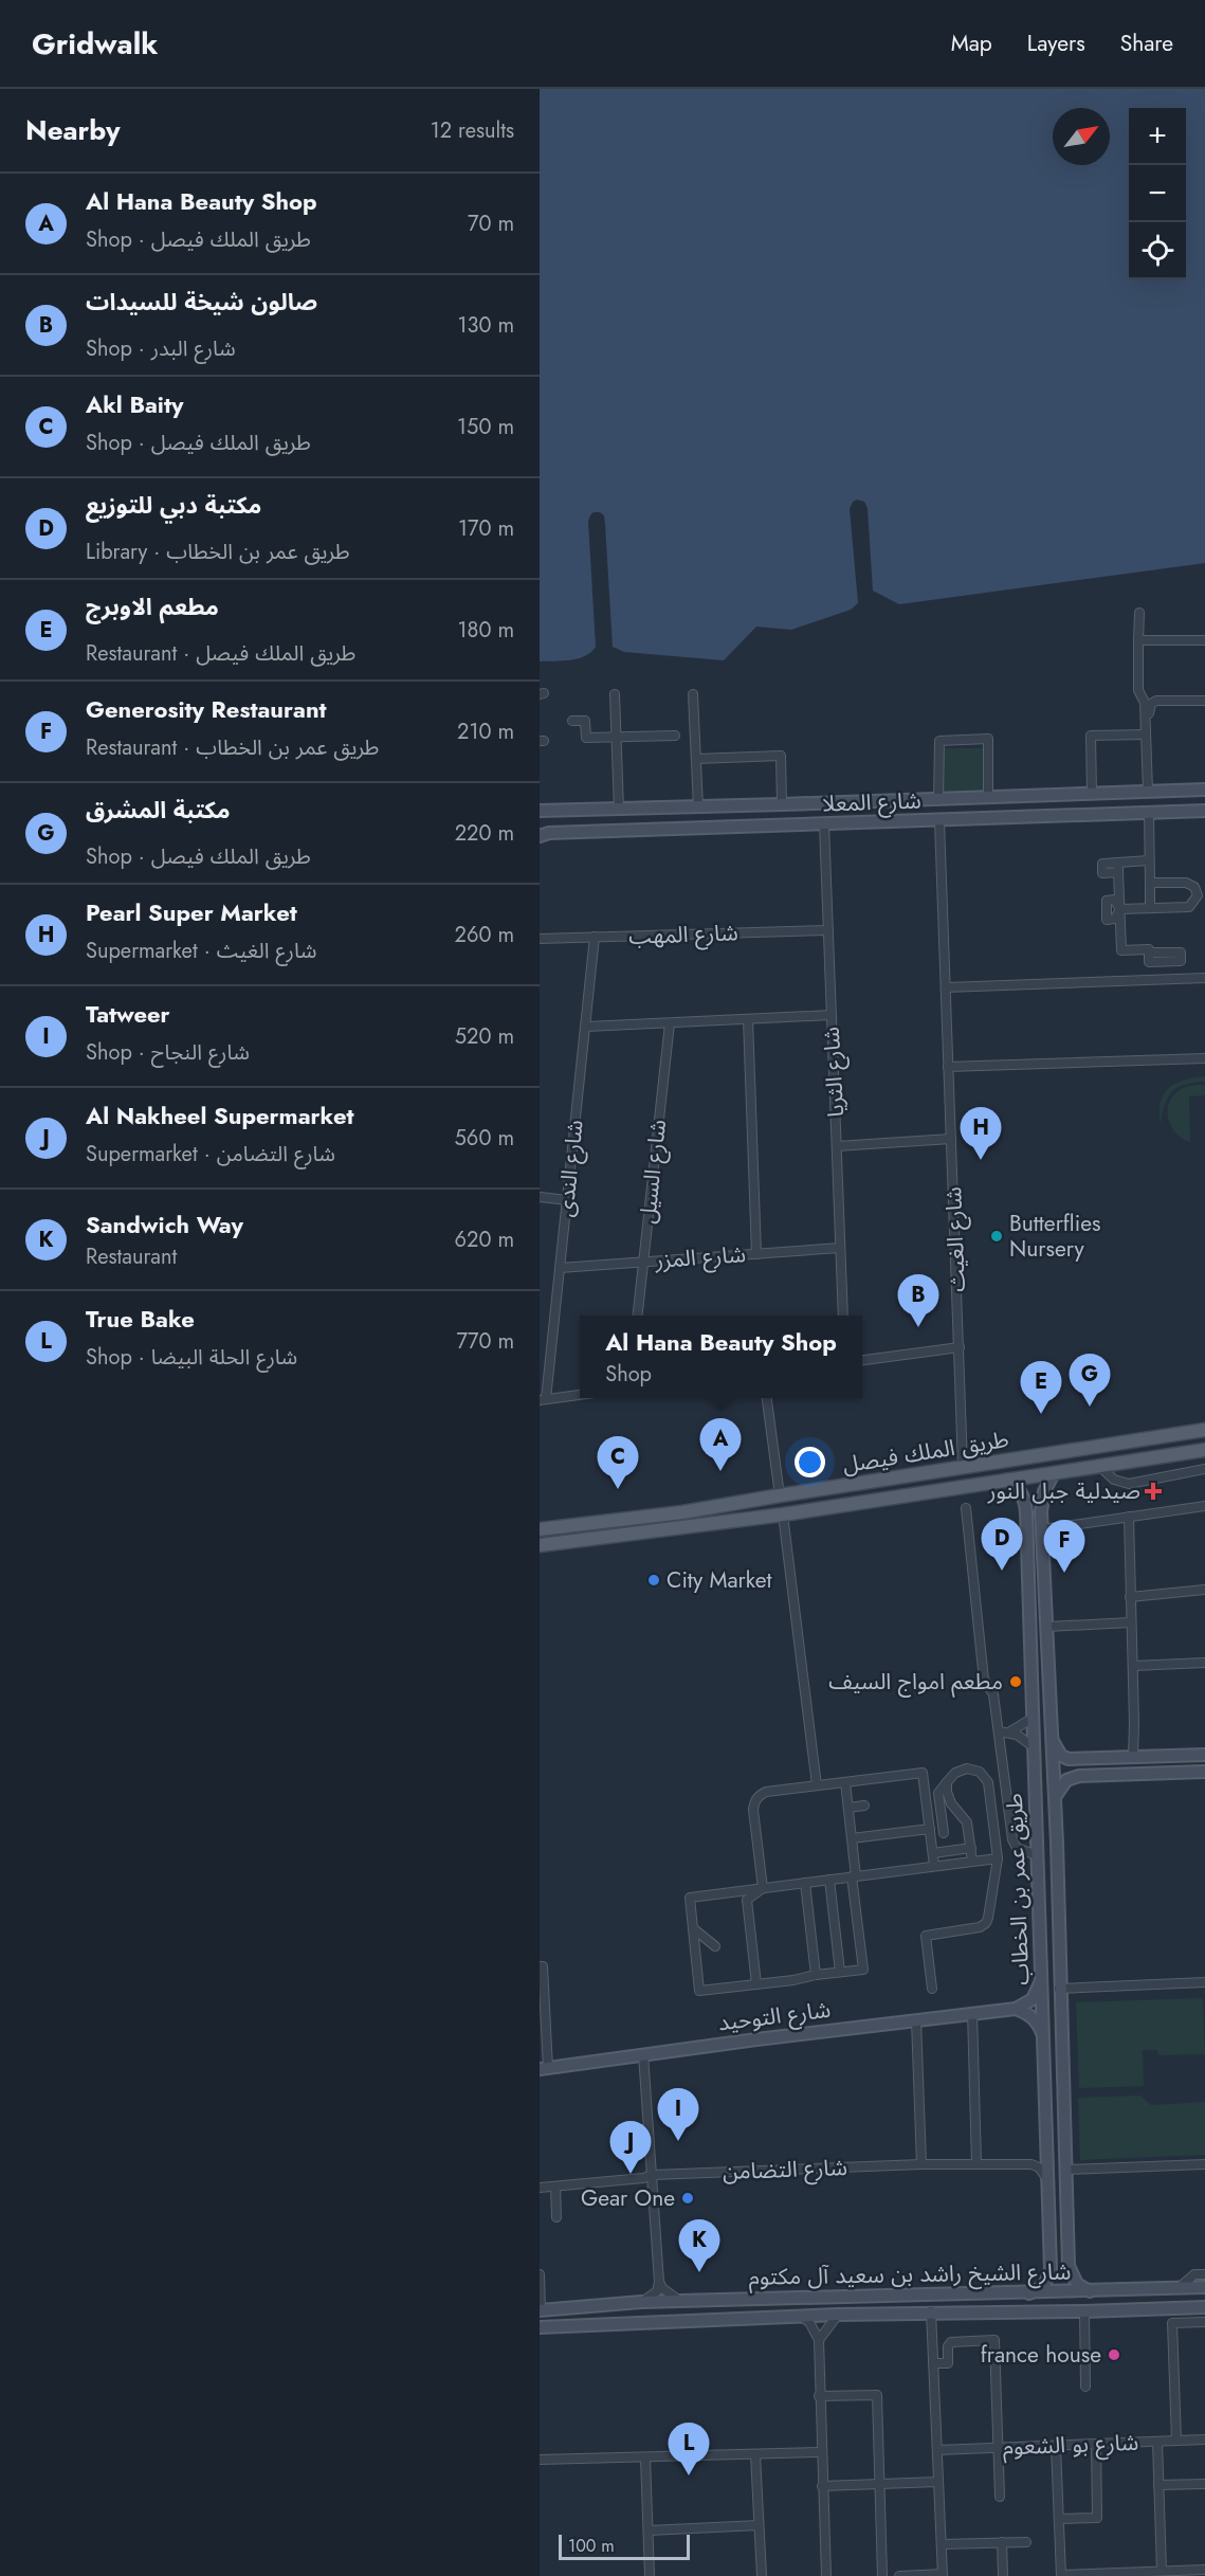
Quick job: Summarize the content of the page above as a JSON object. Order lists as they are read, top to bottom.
{
  "streets": {
    "main road": ["طريق الملك فيصل"],
    "street": [
      "شارع المعلا",
      "شارع المهب",
      "شارع الثريا",
      "شارع الندى",
      "شارع السيل",
      "شارع الغيث",
      "شارع المزر",
      "طريق عمر بن الخطاب",
      "شارع التوحيد",
      "شارع التضامن",
      "شارع الشيخ راشد بن سعيد آل مكتوم",
      "شارع بو الشعوم"
    ]
  },
  "crossings": [
    ["شارع المعلا", "شارع الثريا"],
    ["شارع المعلا", "شارع الغيث"],
    ["شارع المهب", "شارع الثريا"],
    ["شارع المهب", "شارع الندى"],
    ["شارع الثريا", "شارع المزر"],
    ["شارع الندى", "شارع المزر"],
    ["شارع السيل", "شارع المزر"],
    ["شارع الغيث", "طريق الملك فيصل"],
    ["طريق الملك فيصل", "طريق عمر بن الخطاب"],
    ["طريق عمر بن الخطاب", "شارع الشيخ راشد بن سعيد آل مكتوم"]
  ],
  "places": {
    "other": [
      "Butterflies Nursery",
      "City Market",
      "مطعم امواج السيف",
      "Gear One",
      "france house"
    ],
    "health": ["صيدلية جبل النور"]
  },
  "scale_bar": "100 m",
  "north": "top right",
  "page": {
    "header": "Gridwalk",
    "nav": ["Map", "Layers", "Share"],
    "heading": ["Nearby", "12 results"],
    "map_buttons": ["+", "−"],
    "list": [
      {
        "mark": "A",
        "name": "Al Hana Beauty Shop",
        "note": "Shop · طريق الملك فيصل",
        "value": "70 m"
      },
      {
        "mark": "B",
        "name": "صالون شيخة للسيدات",
        "note": "Shop · شارع البدر",
        "value": "130 m"
      },
      {
        "mark": "C",
        "name": "Akl Baity",
        "note": "Shop · طريق الملك فيصل",
        "value": "150 m"
      },
      {
        "mark": "D",
        "name": "مكتبة دبي للتوزيع",
        "note": "Library · طريق عمر بن الخطاب",
        "value": "170 m"
      },
      {
        "mark": "E",
        "name": "مطعم الاوبرج",
        "note": "Restaurant · طريق الملك فيصل",
        "value": "180 m"
      },
      {
        "mark": "F",
        "name": "Generosity Restaurant",
        "note": "Restaurant · طريق عمر بن الخطاب",
        "value": "210 m"
      },
      {
        "mark": "G",
        "name": "مكتبة المشرق",
        "note": "Shop · طريق الملك فيصل",
        "value": "220 m"
      },
      {
        "mark": "H",
        "name": "Pearl Super Market",
        "note": "Supermarket · شارع الغيث",
        "value": "260 m"
      },
      {
        "mark": "I",
        "name": "Tatweer",
        "note": "Shop · شارع النجاح",
        "value": "520 m"
      },
      {
        "mark": "J",
        "name": "Al Nakheel Supermarket",
        "note": "Supermarket · شارع التضامن",
        "value": "560 m"
      },
      {
        "mark": "K",
        "name": "Sandwich Way",
        "note": "Restaurant",
        "value": "620 m"
      },
      {
        "mark": "L",
        "name": "True Bake",
        "note": "Shop · شارع الحلة البيضا",
        "value": "770 m"
      }
    ],
    "pins": [
      "H",
      "B",
      "G",
      "E",
      "A",
      "C",
      "D",
      "F",
      "I",
      "J",
      "K",
      "L"
    ],
    "popup": ["Al Hana Beauty Shop", "Shop"],
    "scale": "100 m"
  }
}
